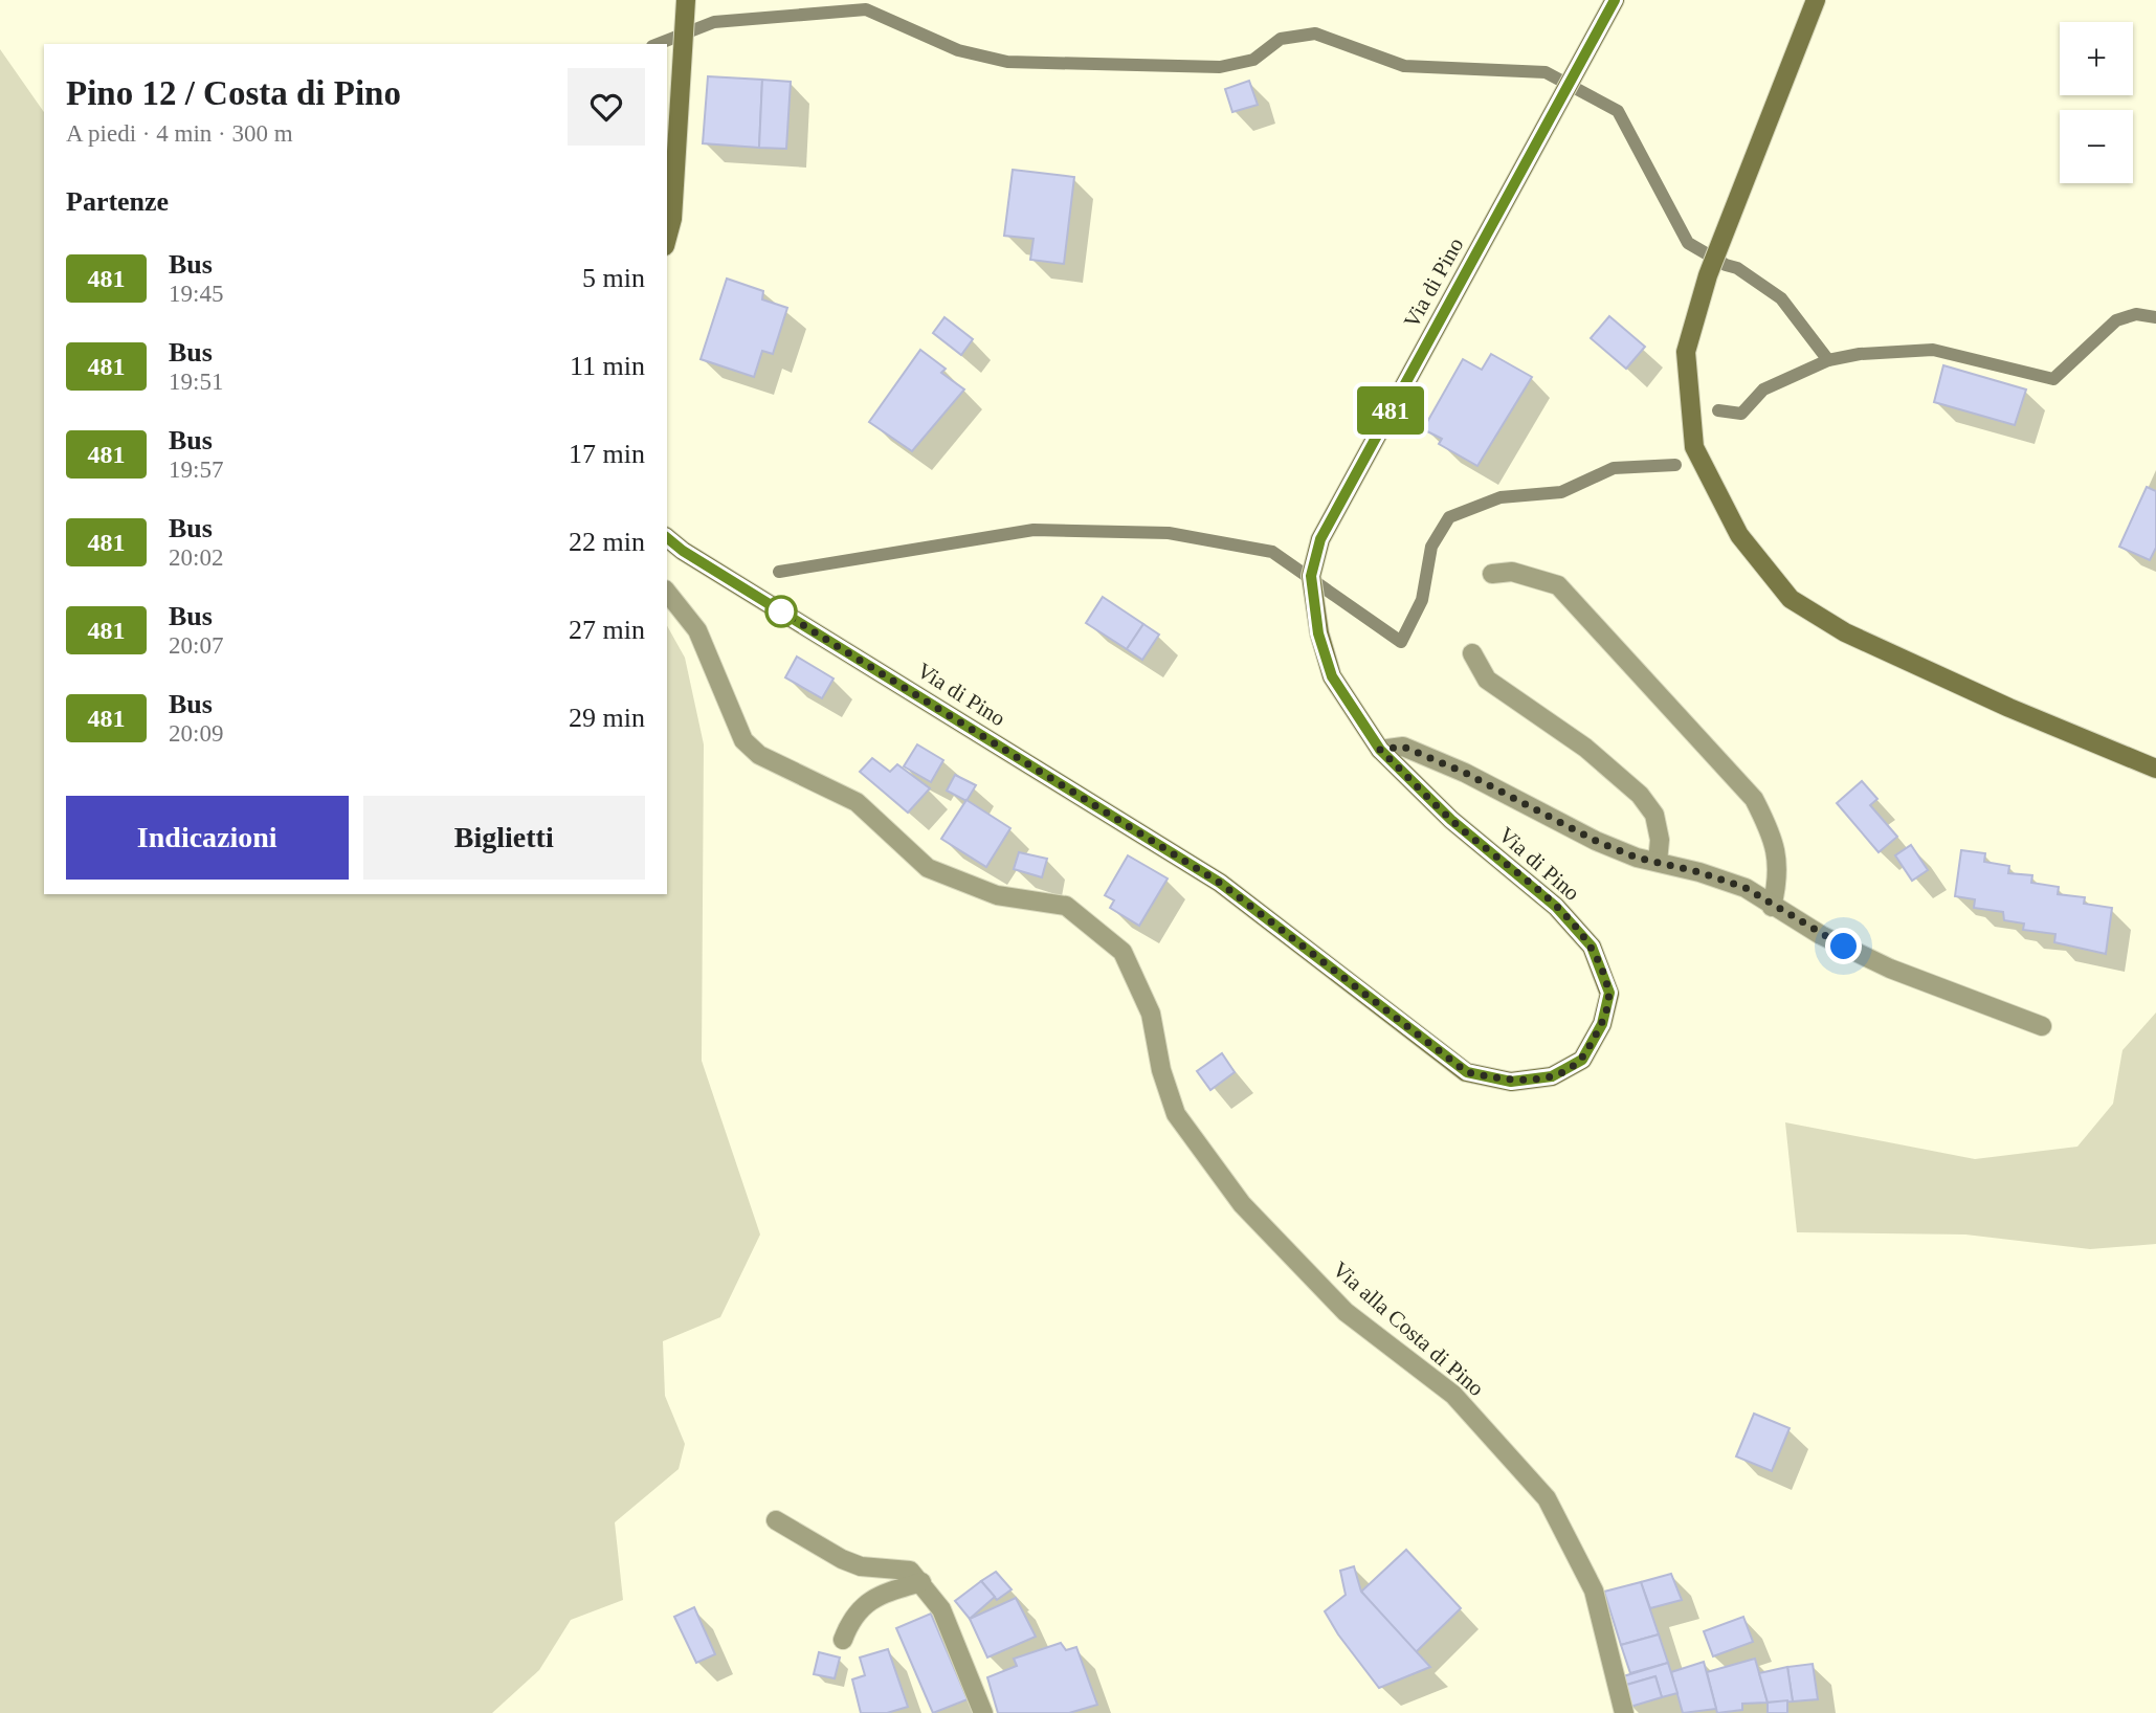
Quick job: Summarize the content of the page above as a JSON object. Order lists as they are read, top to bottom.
{
  "streets": {
    "street": ["Via di Pino", "Via alla Costa di Pino"]
  },
  "lines": ["bus line 481"],
  "page": {
    "on_map": "481",
    "map_buttons": ["+", "−"],
    "heading": [
      ["Pino 12 / Costa di Pino", "A piedi · 4 min · 300 m"],
      "Partenze"
    ],
    "list": [
      {
        "mark": "481",
        "name": "Bus",
        "note": "19:45",
        "value": "5 min"
      },
      {
        "mark": "481",
        "name": "Bus",
        "note": "19:51",
        "value": "11 min"
      },
      {
        "mark": "481",
        "name": "Bus",
        "note": "19:57",
        "value": "17 min"
      },
      {
        "mark": "481",
        "name": "Bus",
        "note": "20:02",
        "value": "22 min"
      },
      {
        "mark": "481",
        "name": "Bus",
        "note": "20:07",
        "value": "27 min"
      },
      {
        "mark": "481",
        "name": "Bus",
        "note": "20:09",
        "value": "29 min"
      }
    ],
    "buttons": ["Indicazioni", "Biglietti"]
  }
}
